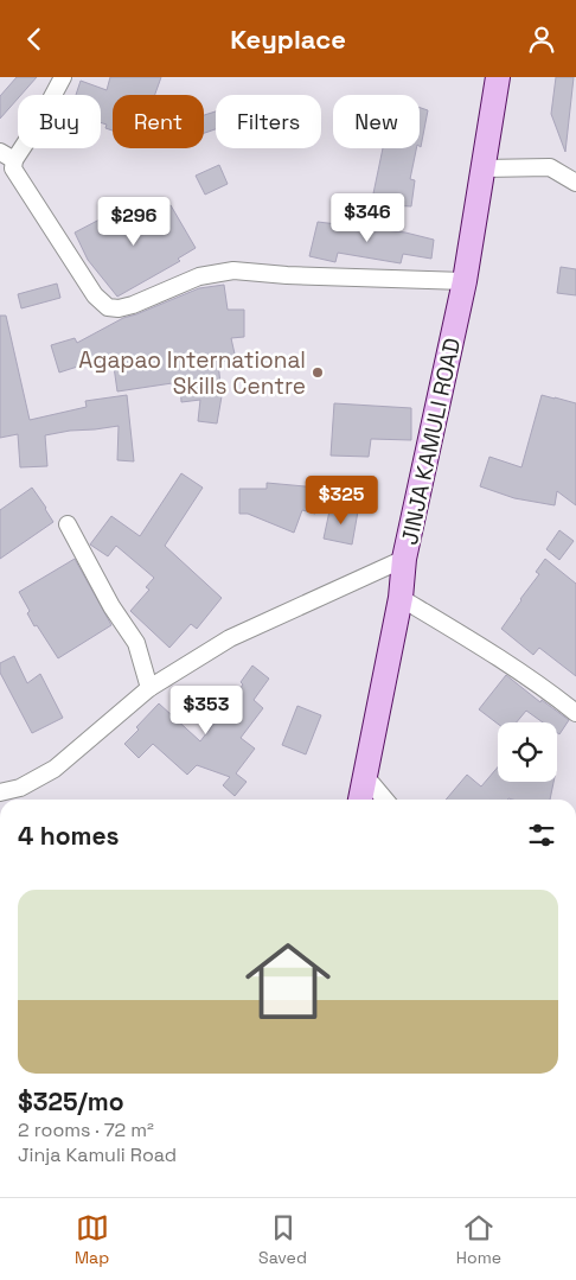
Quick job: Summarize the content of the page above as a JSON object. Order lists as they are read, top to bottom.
{
  "streets": {
    "main road": ["JINJA KAMULI ROAD"]
  },
  "places": ["Agapao International Skills Centre"],
  "page": {
    "header": "Keyplace",
    "chip": [
      "Buy",
      "Rent",
      "Filters",
      "New"
    ],
    "price": [
      "$346",
      "$296",
      "$325",
      "$353"
    ],
    "heading": "4 homes",
    "list": [
      {
        "name": "$325/mo",
        "note": "2 rooms · 72 m² · Jinja Kamuli Road"
      }
    ],
    "tabs": ["Map", "Saved", "Home"]
  }
}
